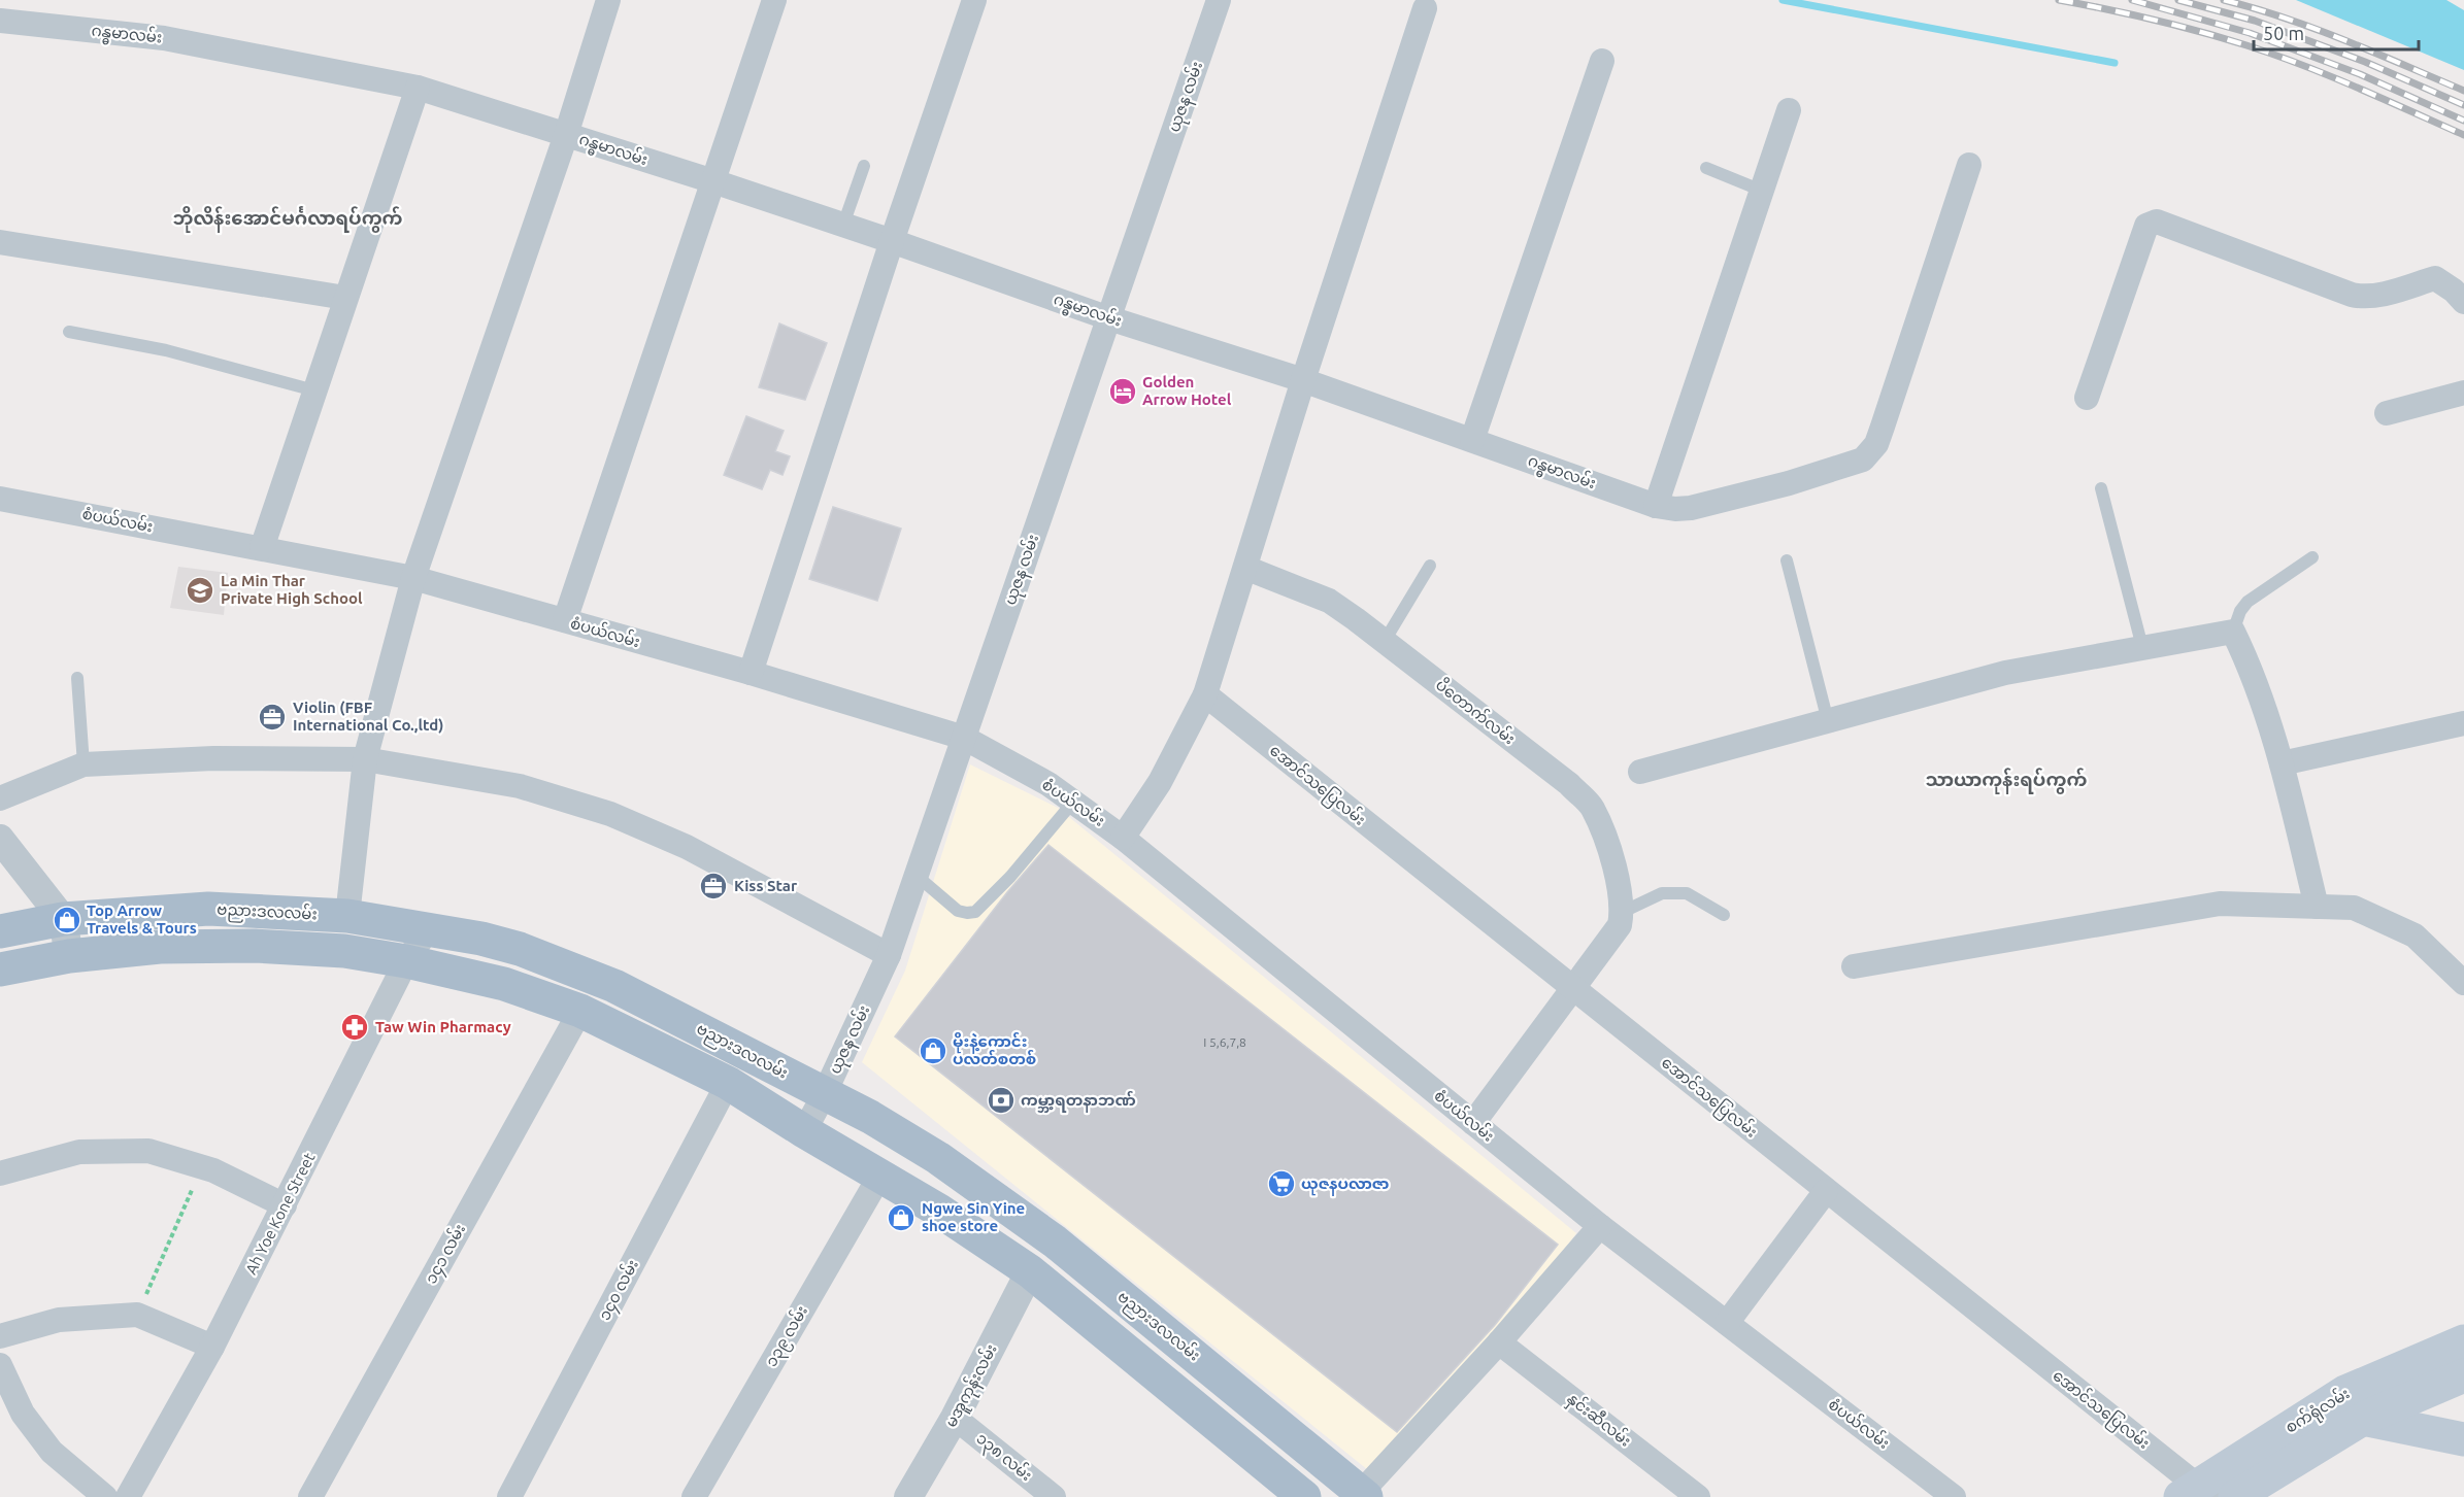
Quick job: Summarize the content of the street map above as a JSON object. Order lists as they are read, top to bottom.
{
  "streets": {
    "main road": ["ဗညားဒလလမ်း", "စက်ရုံလမ်း"],
    "street": [
      "ဂန္ဓမာလမ်း",
      "ယုဇန လမ်း",
      "စံပယ်လမ်း",
      "ပိတောက်လမ်း",
      "အောင်သပြေလမ်း",
      "Ah Yoe Kone Street",
      "၁၄၁ လမ်း",
      "၁၄၀ လမ်း",
      "၁၃၉ လမ်း",
      "မအူကုန်းလမ်း",
      "နှင်းဆီလမ်း",
      "၁၃၈ လမ်း"
    ]
  },
  "crossings": [
    ["ဂန္ဓမာလမ်း", "ယုဇန လမ်း"],
    ["ယုဇန လမ်း", "စံပယ်လမ်း"],
    ["ယုဇန လမ်း", "ဗညားဒလလမ်း"],
    ["အောင်သပြေလမ်း", "စက်ရုံလမ်း"],
    ["ဗညားဒလလမ်း", "Ah Yoe Kone Street"],
    ["မအူကုန်းလမ်း", "၁၃၈ လမ်း"]
  ],
  "districts": ["ဘိုလိန်းအောင်မင်္ဂလာရပ်ကွက်", "သာယာကုန်းရပ်ကွက်"],
  "places": {
    "hotel": ["Golden Arrow Hotel"],
    "school or university": ["La Min Thar Private High School"],
    "office": ["Violin (FBF International Co.,ltd)", "Kiss Star"],
    "shop": ["Top Arrow Travels & Tours", "မိုးနဲ့ကောင်း ပလတ်စတစ်", "Ngwe Sin Yine shoe store"],
    "pharmacy": ["Taw Win Pharmacy"],
    "bank": ["ကမ္ဘာ့ရတနာဘဏ်"],
    "supermarket": ["ယုဇနပလာဇာ"]
  },
  "house_numbers": ["I 5,6,7,8"],
  "scale_bar": "50 m"
}
